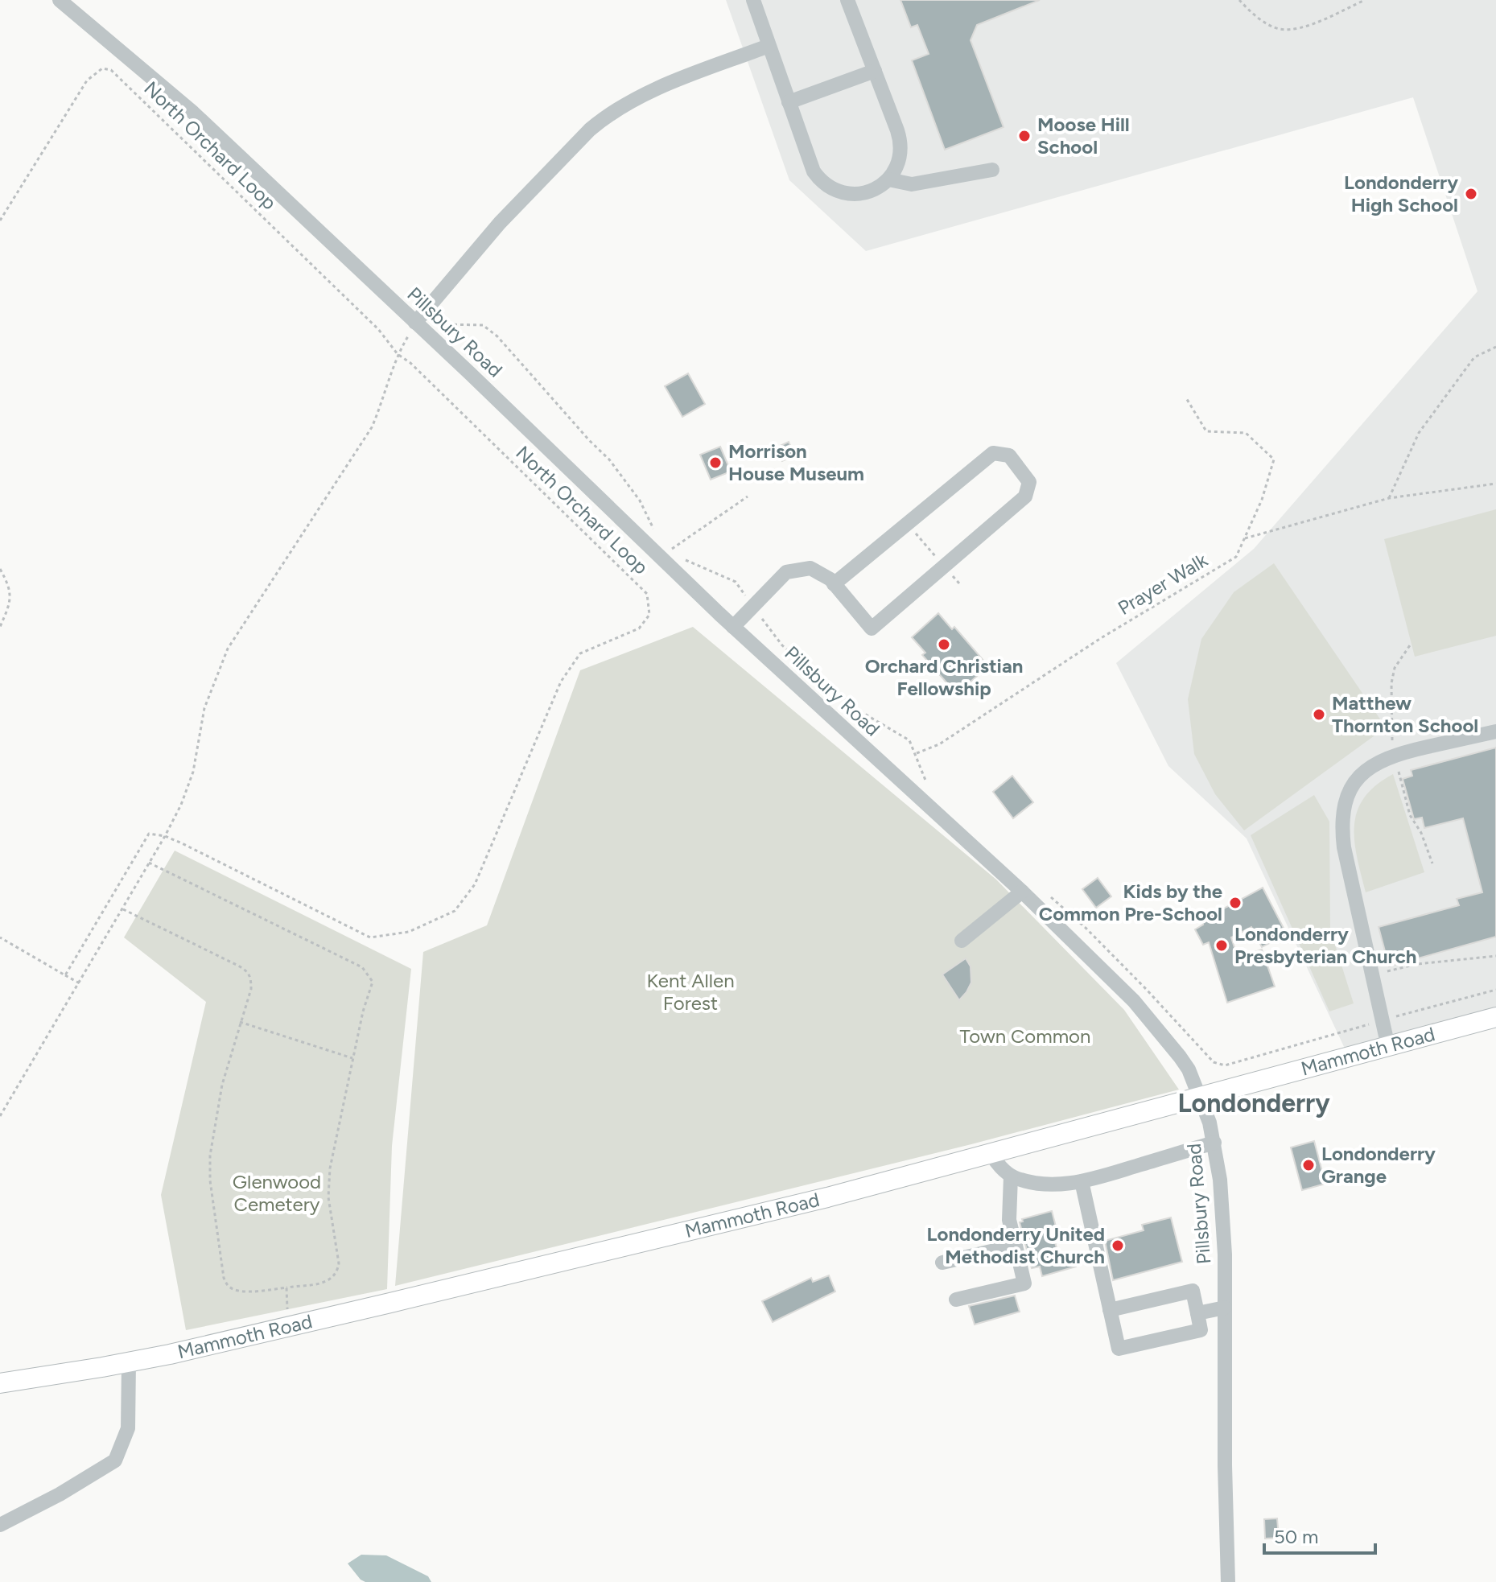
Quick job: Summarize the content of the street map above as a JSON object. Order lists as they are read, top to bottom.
{
  "streets": {
    "main road": ["Mammoth Road"],
    "street": ["Pillsbury Road"],
    "path": ["North Orchard Loop", "Prayer Walk"]
  },
  "crossings": [
    ["Pillsbury Road", "Mammoth Road"]
  ],
  "districts": ["Londonderry"],
  "parks": ["Kent Allen Forest", "Town Common", "Glenwood Cemetery"],
  "places": [
    "Moose Hill School",
    "Londonderry High School",
    "Morrison House Museum",
    "Orchard Christian Fellowship",
    "Matthew Thornton School",
    "Kids by the Common Pre-School",
    "Londonderry Presbyterian Church",
    "Londonderry Grange",
    "Londonderry United Methodist Church"
  ],
  "scale_bar": "50 m"
}
